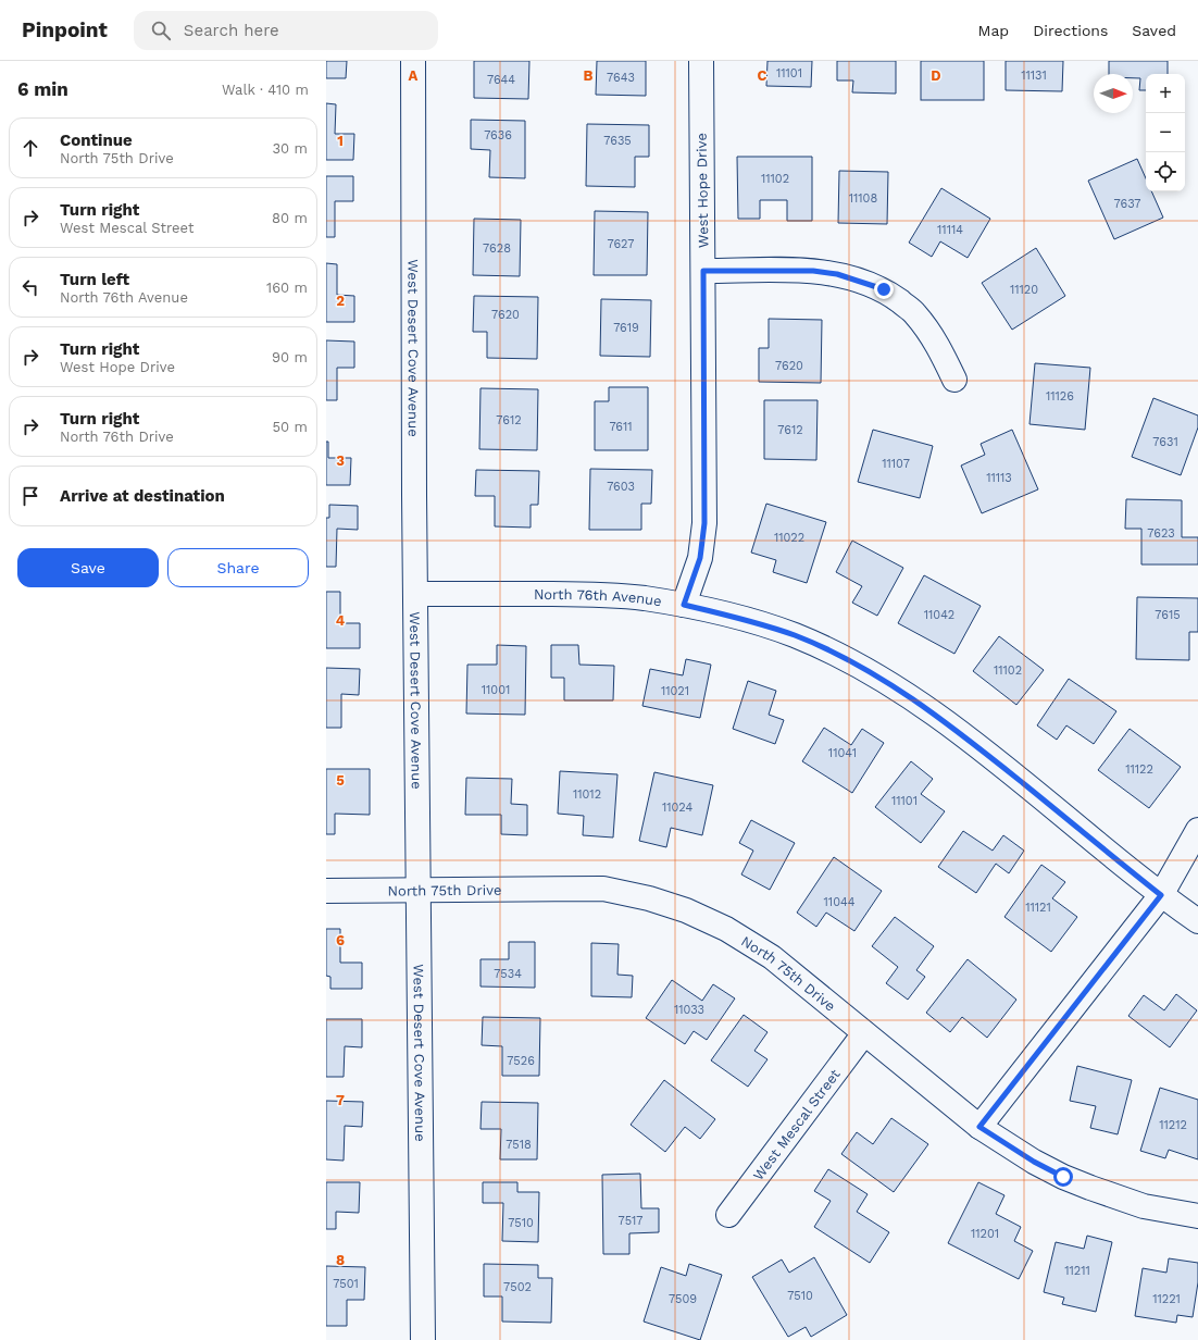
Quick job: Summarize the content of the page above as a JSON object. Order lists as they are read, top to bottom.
{
  "streets": {
    "street": [
      "West Hope Drive",
      "West Desert Cove Avenue",
      "North 76th Avenue",
      "North 75th Drive",
      "West Mescal Street"
    ]
  },
  "crossings": [
    ["West Hope Drive", "North 76th Avenue"],
    ["West Desert Cove Avenue", "North 76th Avenue"],
    ["West Desert Cove Avenue", "North 75th Drive"],
    ["North 75th Drive", "West Mescal Street"]
  ],
  "house_numbers": [
    "11101",
    "11131",
    "7643",
    "7644",
    "7636",
    "7635",
    "11102",
    "11108",
    "7637",
    "11114",
    "7627",
    "7628",
    "11120",
    "7620",
    "7619",
    "7620",
    "11126",
    "7612",
    "7611",
    "7612",
    "7631",
    "11107",
    "11113",
    "7603",
    "7623",
    "11022",
    "11042",
    "7615",
    "11102",
    "11001",
    "11021",
    "11041",
    "11122",
    "11012",
    "11101",
    "11024",
    "11044",
    "11121",
    "7534",
    "11033",
    "7526",
    "11212",
    "7518",
    "7517",
    "7510",
    "11201",
    "11211",
    "7501",
    "7502",
    "7510",
    "7509",
    "11221"
  ],
  "north": "right",
  "page": {
    "header": "Pinpoint",
    "search": "Search here",
    "nav": ["Map", "Directions", "Saved"],
    "heading": ["6 min", "Walk · 410 m"],
    "map_buttons": ["+", "−"],
    "list": [
      ["Continue", "North 75th Drive", "30 m"],
      ["Turn right", "West Mescal Street", "80 m"],
      ["Turn left", "North 76th Avenue", "160 m"],
      ["Turn right", "West Hope Drive", "90 m"],
      ["Turn right", "North 76th Drive", "50 m"],
      "Arrive at destination"
    ],
    "buttons": ["Save", "Share"]
  },
  "grid": {
    "columns": [
      "A",
      "B",
      "C",
      "D"
    ],
    "rows": [
      "1",
      "2",
      "3",
      "4",
      "5",
      "6",
      "7",
      "8"
    ]
  }
}
